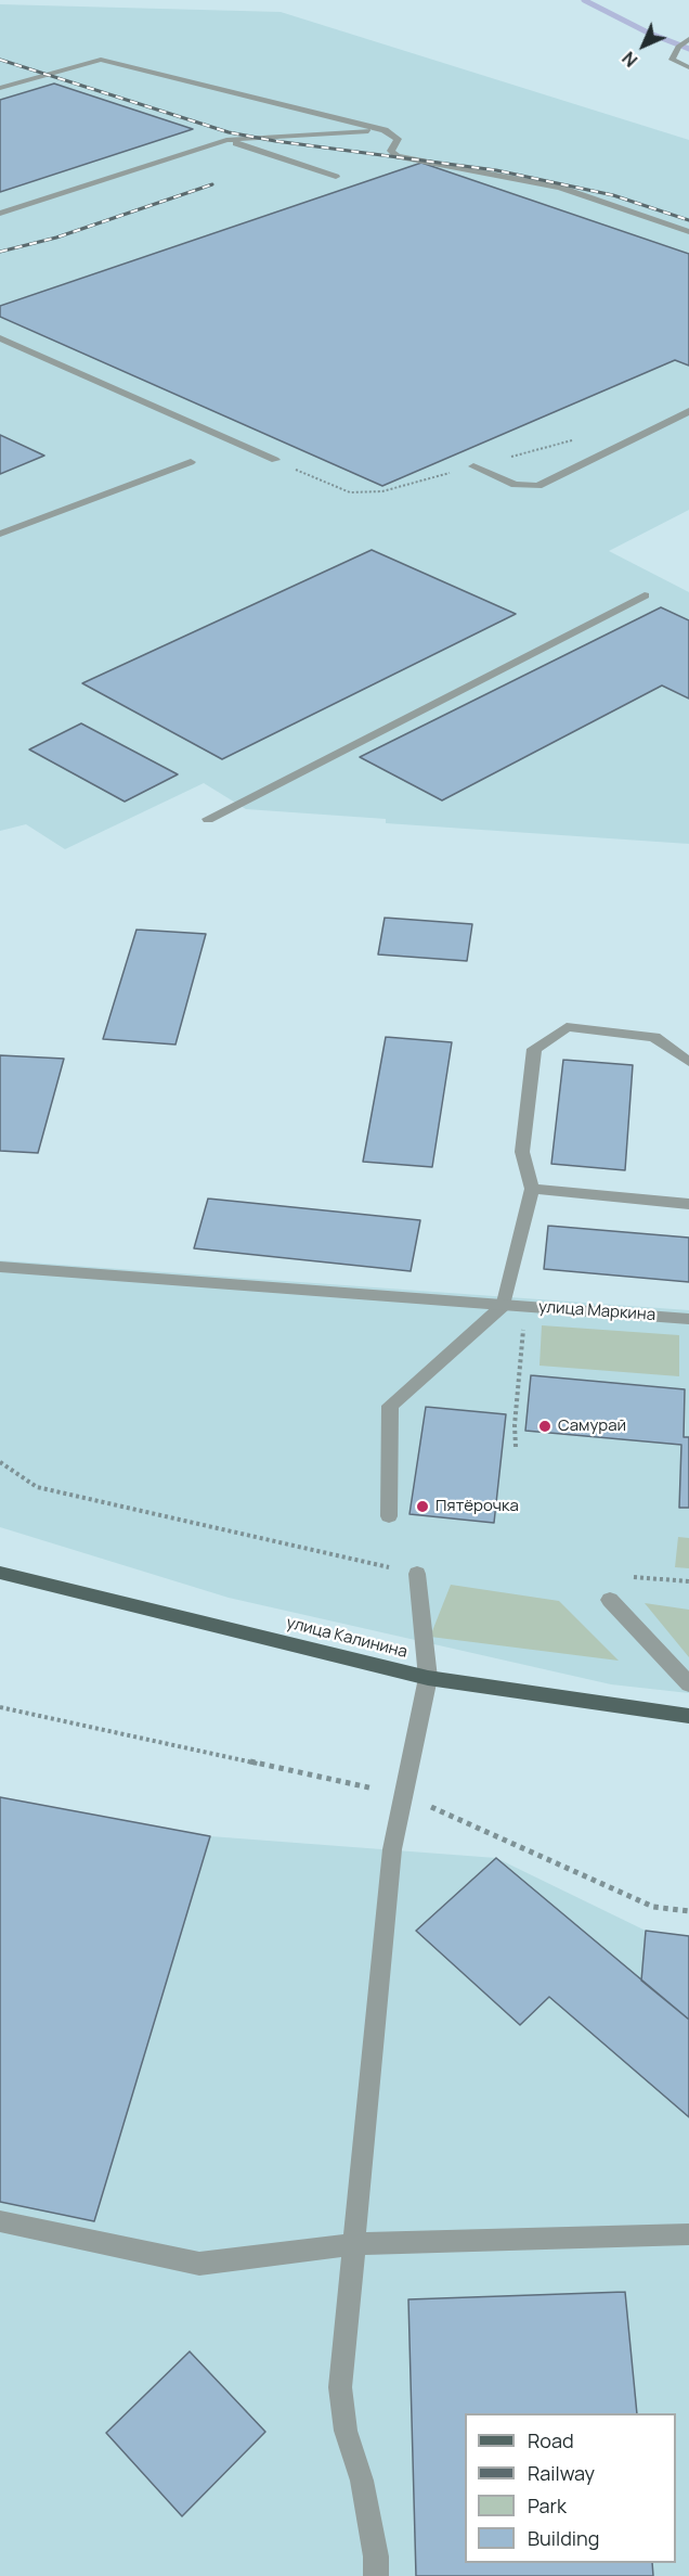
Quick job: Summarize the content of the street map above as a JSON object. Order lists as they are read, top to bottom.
{
  "streets": {
    "main road": ["улица Калинина"],
    "street": ["улица Маркина"]
  },
  "places": ["Самурай", "Пятёрочка"],
  "legend": [
    "Road",
    "Railway",
    "Park",
    "Building"
  ],
  "north": "bottom left"
}
